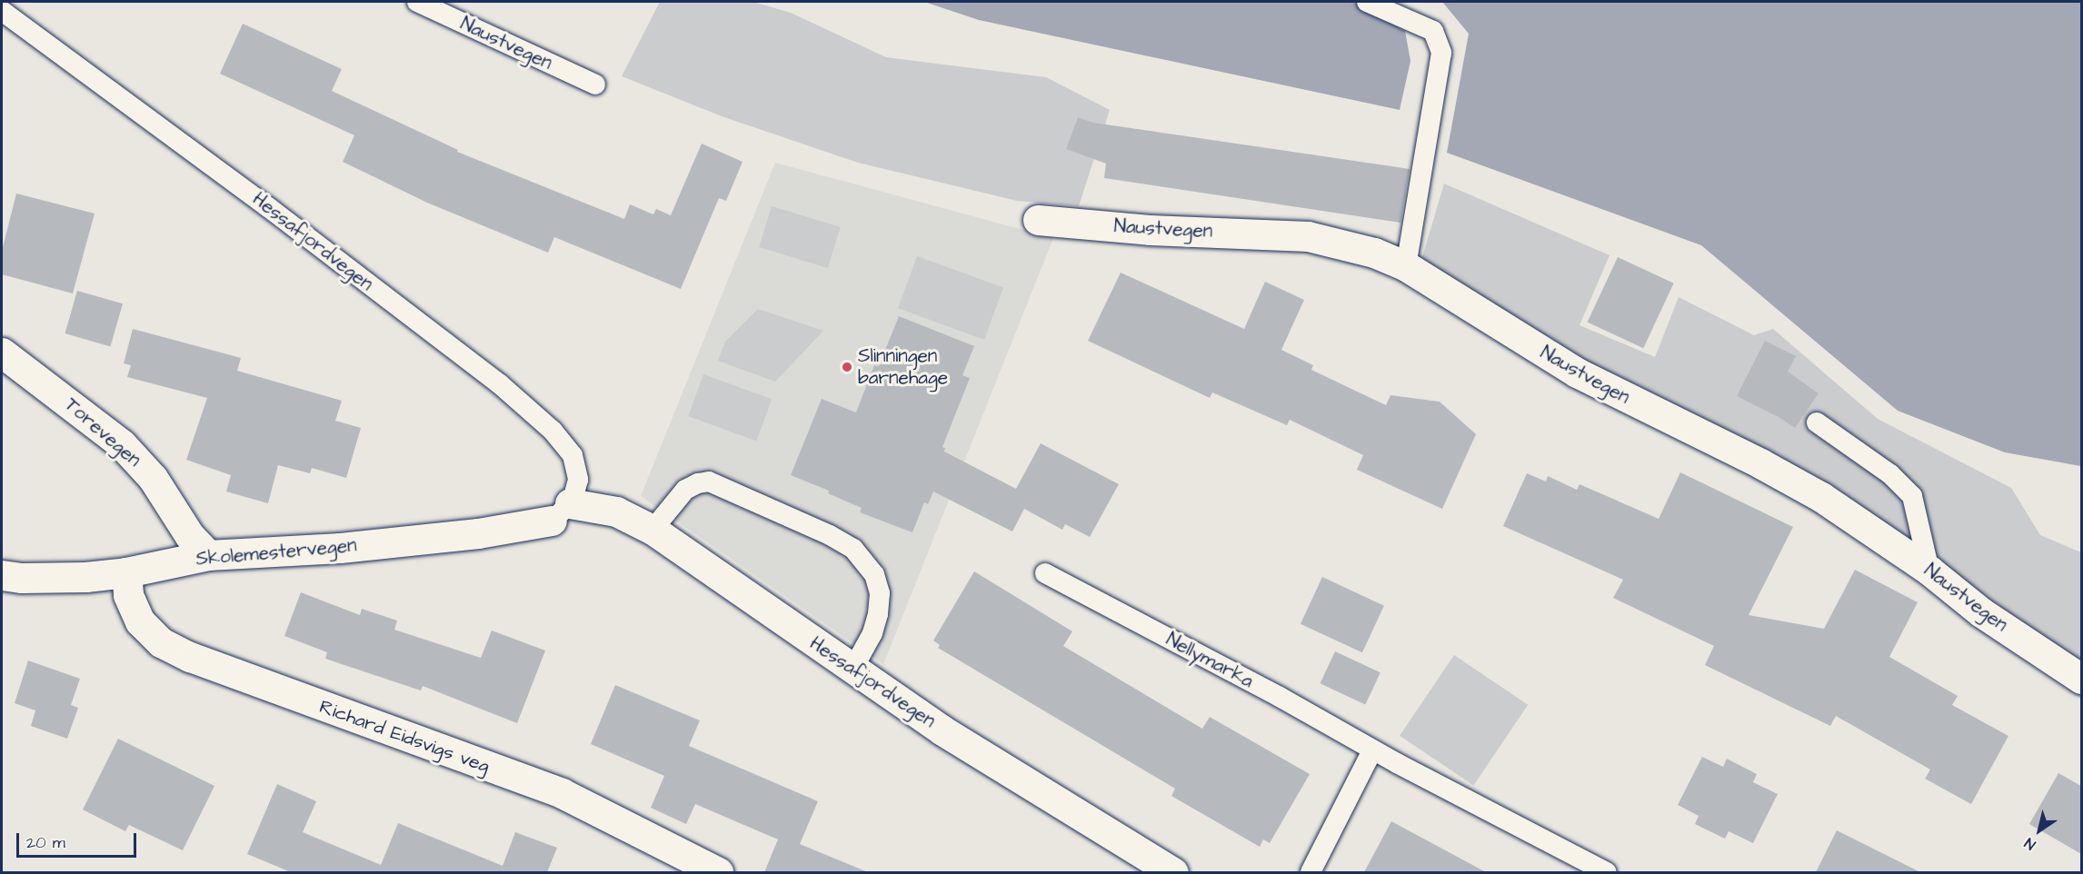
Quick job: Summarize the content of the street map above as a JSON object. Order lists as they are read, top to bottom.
{
  "streets": {
    "street": [
      "Naustvegen",
      "Hessafjordvegen",
      "Torevegen",
      "Skolemestervegen",
      "Richard Eidsvigs veg"
    ],
    "lane": ["Nellymarka"]
  },
  "crossings": [
    ["Hessafjordvegen", "Skolemestervegen"],
    ["Torevegen", "Skolemestervegen"],
    ["Skolemestervegen", "Richard Eidsvigs veg"]
  ],
  "places": ["Slinningen barnehage"],
  "scale_bar": "20 m",
  "north": "bottom left"
}
